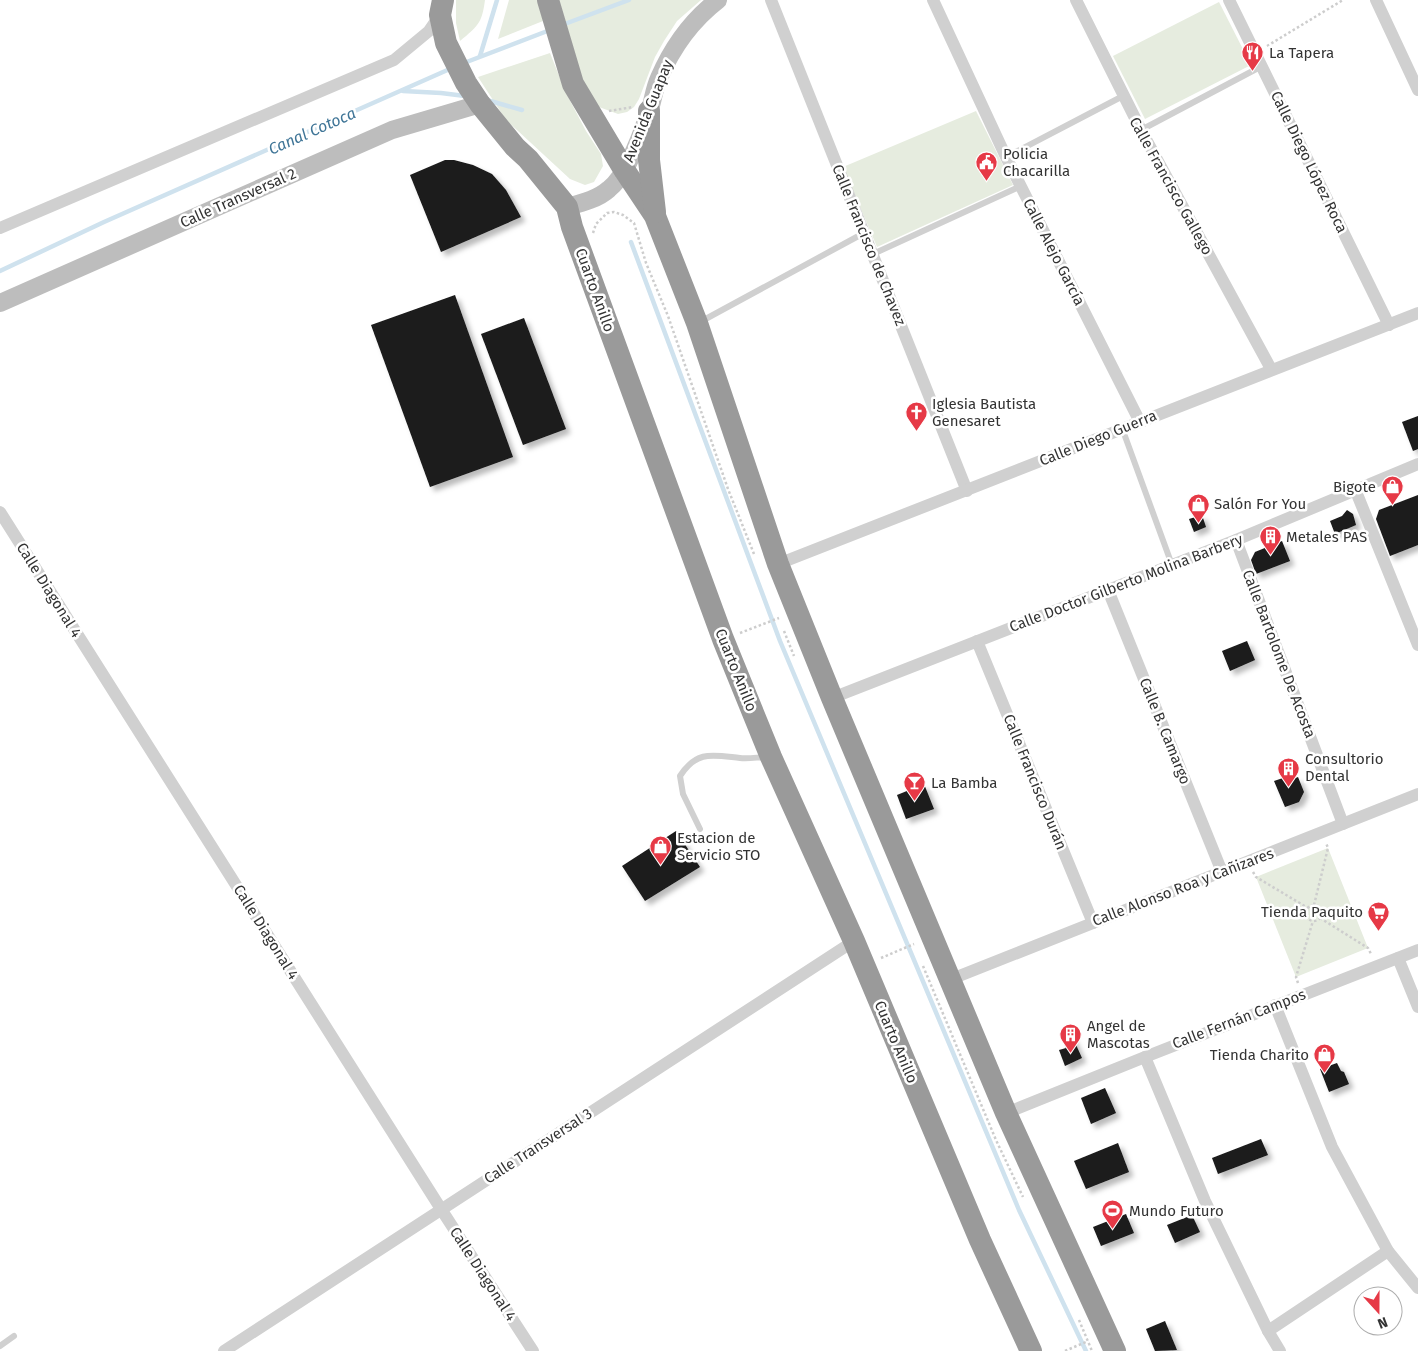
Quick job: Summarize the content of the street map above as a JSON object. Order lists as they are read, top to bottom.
{
  "streets": {
    "highway": ["Cuarto Anillo"],
    "street": [
      "Avenida Guapay",
      "Calle Diego López Roca",
      "Calle Francisco Gallego",
      "Calle Transversal 2",
      "Calle Francisco de Chavez",
      "Calle Alejo García",
      "Calle Diego Guerra",
      "Calle Doctor Gilberto Molina Barbery",
      "Calle Diagonal 4",
      "Calle Bartolome De Acosta",
      "Calle B. Camargo",
      "Calle Francisco Durán",
      "Calle Alonso Roa y Cañizares",
      "Calle Fernán Campos",
      "Calle Transversal 3"
    ]
  },
  "crossings": [
    ["Avenida Guapay", "Cuarto Anillo"],
    ["Calle Diego López Roca", "Calle Diego Guerra"],
    ["Calle Francisco Gallego", "Calle Diego Guerra"],
    ["Calle Transversal 2", "Cuarto Anillo"],
    ["Calle Francisco de Chavez", "Calle Diego Guerra"],
    ["Calle Alejo García", "Calle Diego Guerra"],
    ["Cuarto Anillo", "Calle Transversal 3"],
    ["Calle Doctor Gilberto Molina Barbery", "Calle Bartolome De Acosta"],
    ["Calle Doctor Gilberto Molina Barbery", "Calle B. Camargo"],
    ["Calle Doctor Gilberto Molina Barbery", "Calle Francisco Durán"],
    ["Calle Diagonal 4", "Calle Transversal 3"],
    ["Calle Bartolome De Acosta", "Calle Alonso Roa y Cañizares"],
    ["Calle B. Camargo", "Calle Alonso Roa y Cañizares"],
    ["Calle Francisco Durán", "Calle Alonso Roa y Cañizares"]
  ],
  "water": ["Canal Cotoca"],
  "places": {
    "restaurant": ["La Tapera"],
    "public building": ["Policia Chacarilla"],
    "church": ["Iglesia Bautista Genesaret"],
    "shop": [
      "Bigote",
      "Salón For You",
      "Estacion de Servicio STO",
      "Tienda Charito"
    ],
    "building": ["Metales PAS", "Consultorio Dental", "Angel de Mascotas"],
    "bar": ["La Bamba"],
    "supermarket": ["Tienda Paquito"],
    "sports": ["Mundo Futuro"]
  },
  "north": "bottom"
}
